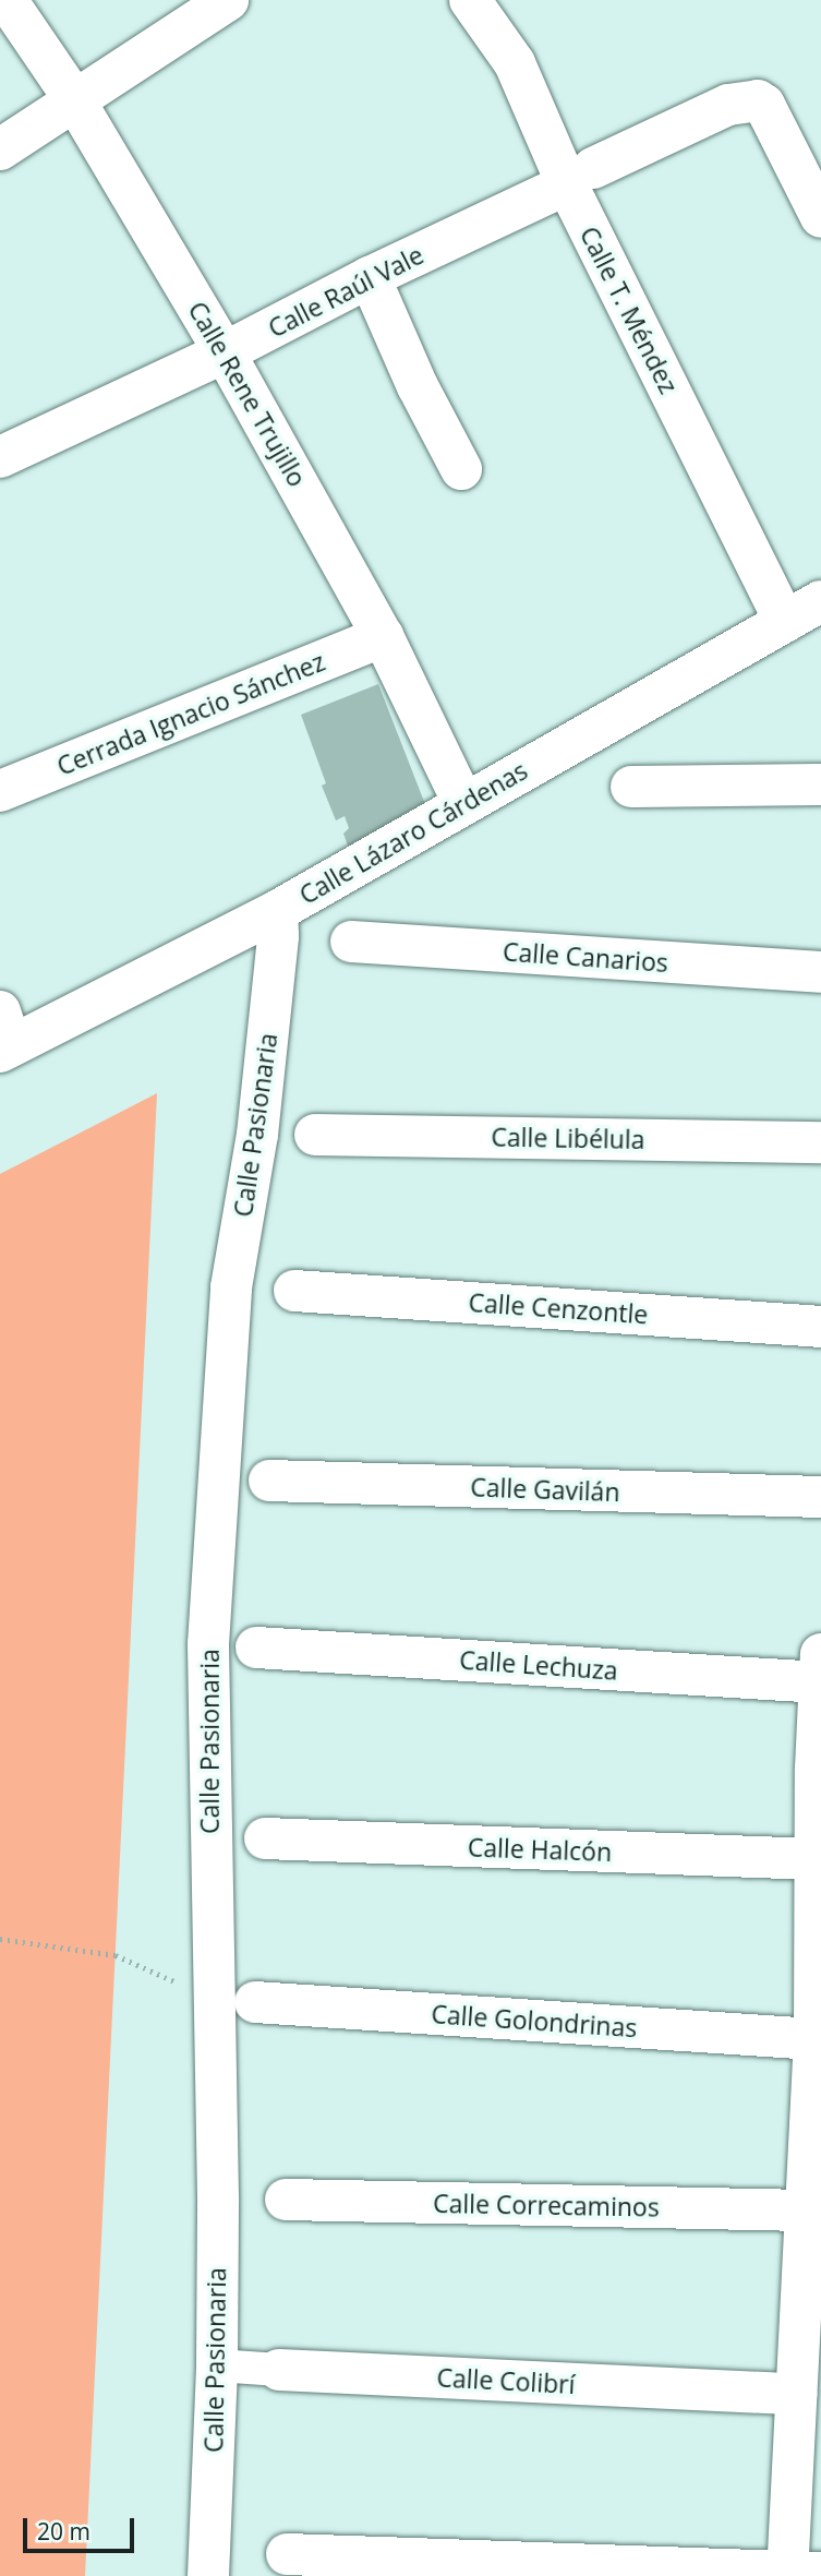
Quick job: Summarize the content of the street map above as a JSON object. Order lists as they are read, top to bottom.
{
  "streets": {
    "street": [
      "Calle Raúl Vale",
      "Calle T. Méndez",
      "Calle Rene Trujillo",
      "Cerrada Ignacio Sánchez",
      "Calle Lázaro Cárdenas",
      "Calle Canarios",
      "Calle Pasionaria",
      "Calle Libélula",
      "Calle Cenzontle",
      "Calle Gavilán",
      "Calle Lechuza",
      "Calle Halcón",
      "Calle Golondrinas",
      "Calle Correcaminos",
      "Calle Colibrí"
    ]
  },
  "crossings": [
    ["Calle Raúl Vale", "Calle T. Méndez"],
    ["Calle Raúl Vale", "Calle Rene Trujillo"],
    ["Calle T. Méndez", "Calle Lázaro Cárdenas"],
    ["Calle Rene Trujillo", "Cerrada Ignacio Sánchez"],
    ["Calle Rene Trujillo", "Calle Lázaro Cárdenas"],
    ["Calle Lázaro Cárdenas", "Calle Pasionaria"],
    ["Calle Pasionaria", "Calle Golondrinas"],
    ["Calle Pasionaria", "Calle Colibrí"]
  ],
  "scale_bar": "20 m"
}
